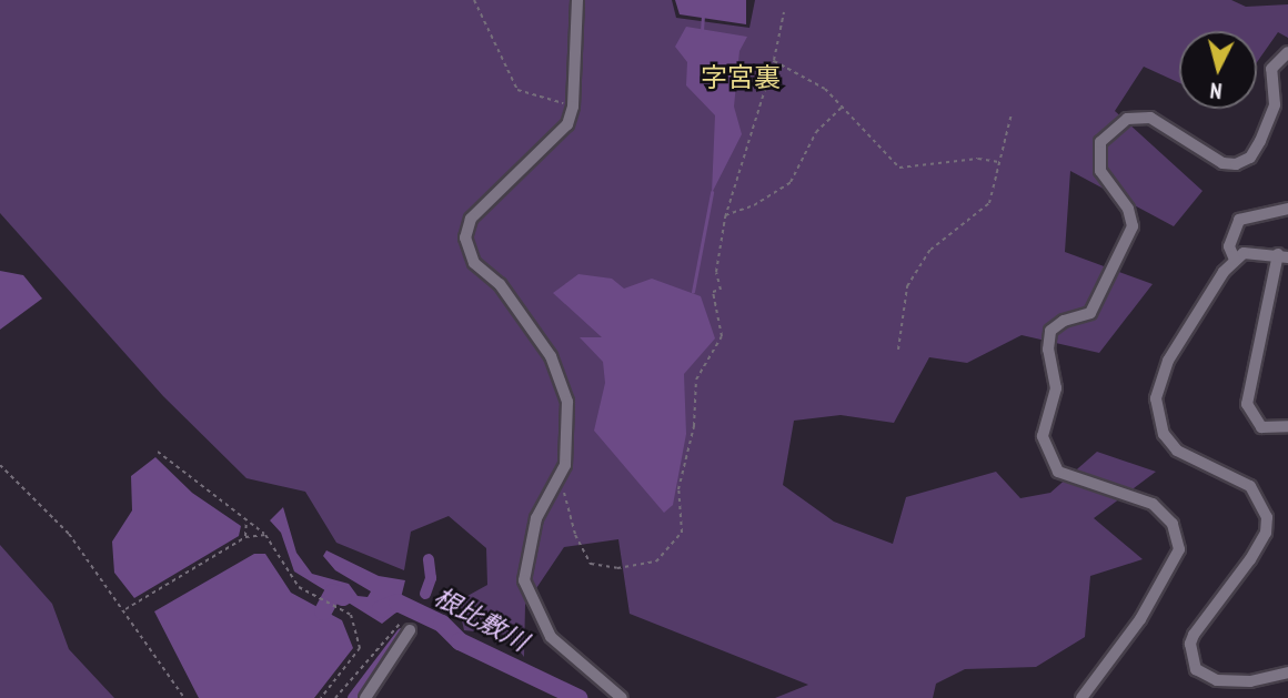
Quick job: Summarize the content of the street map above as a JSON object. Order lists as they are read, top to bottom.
{
  "districts": ["字宮裏"],
  "water": ["根比敷川"],
  "north": "bottom"
}
